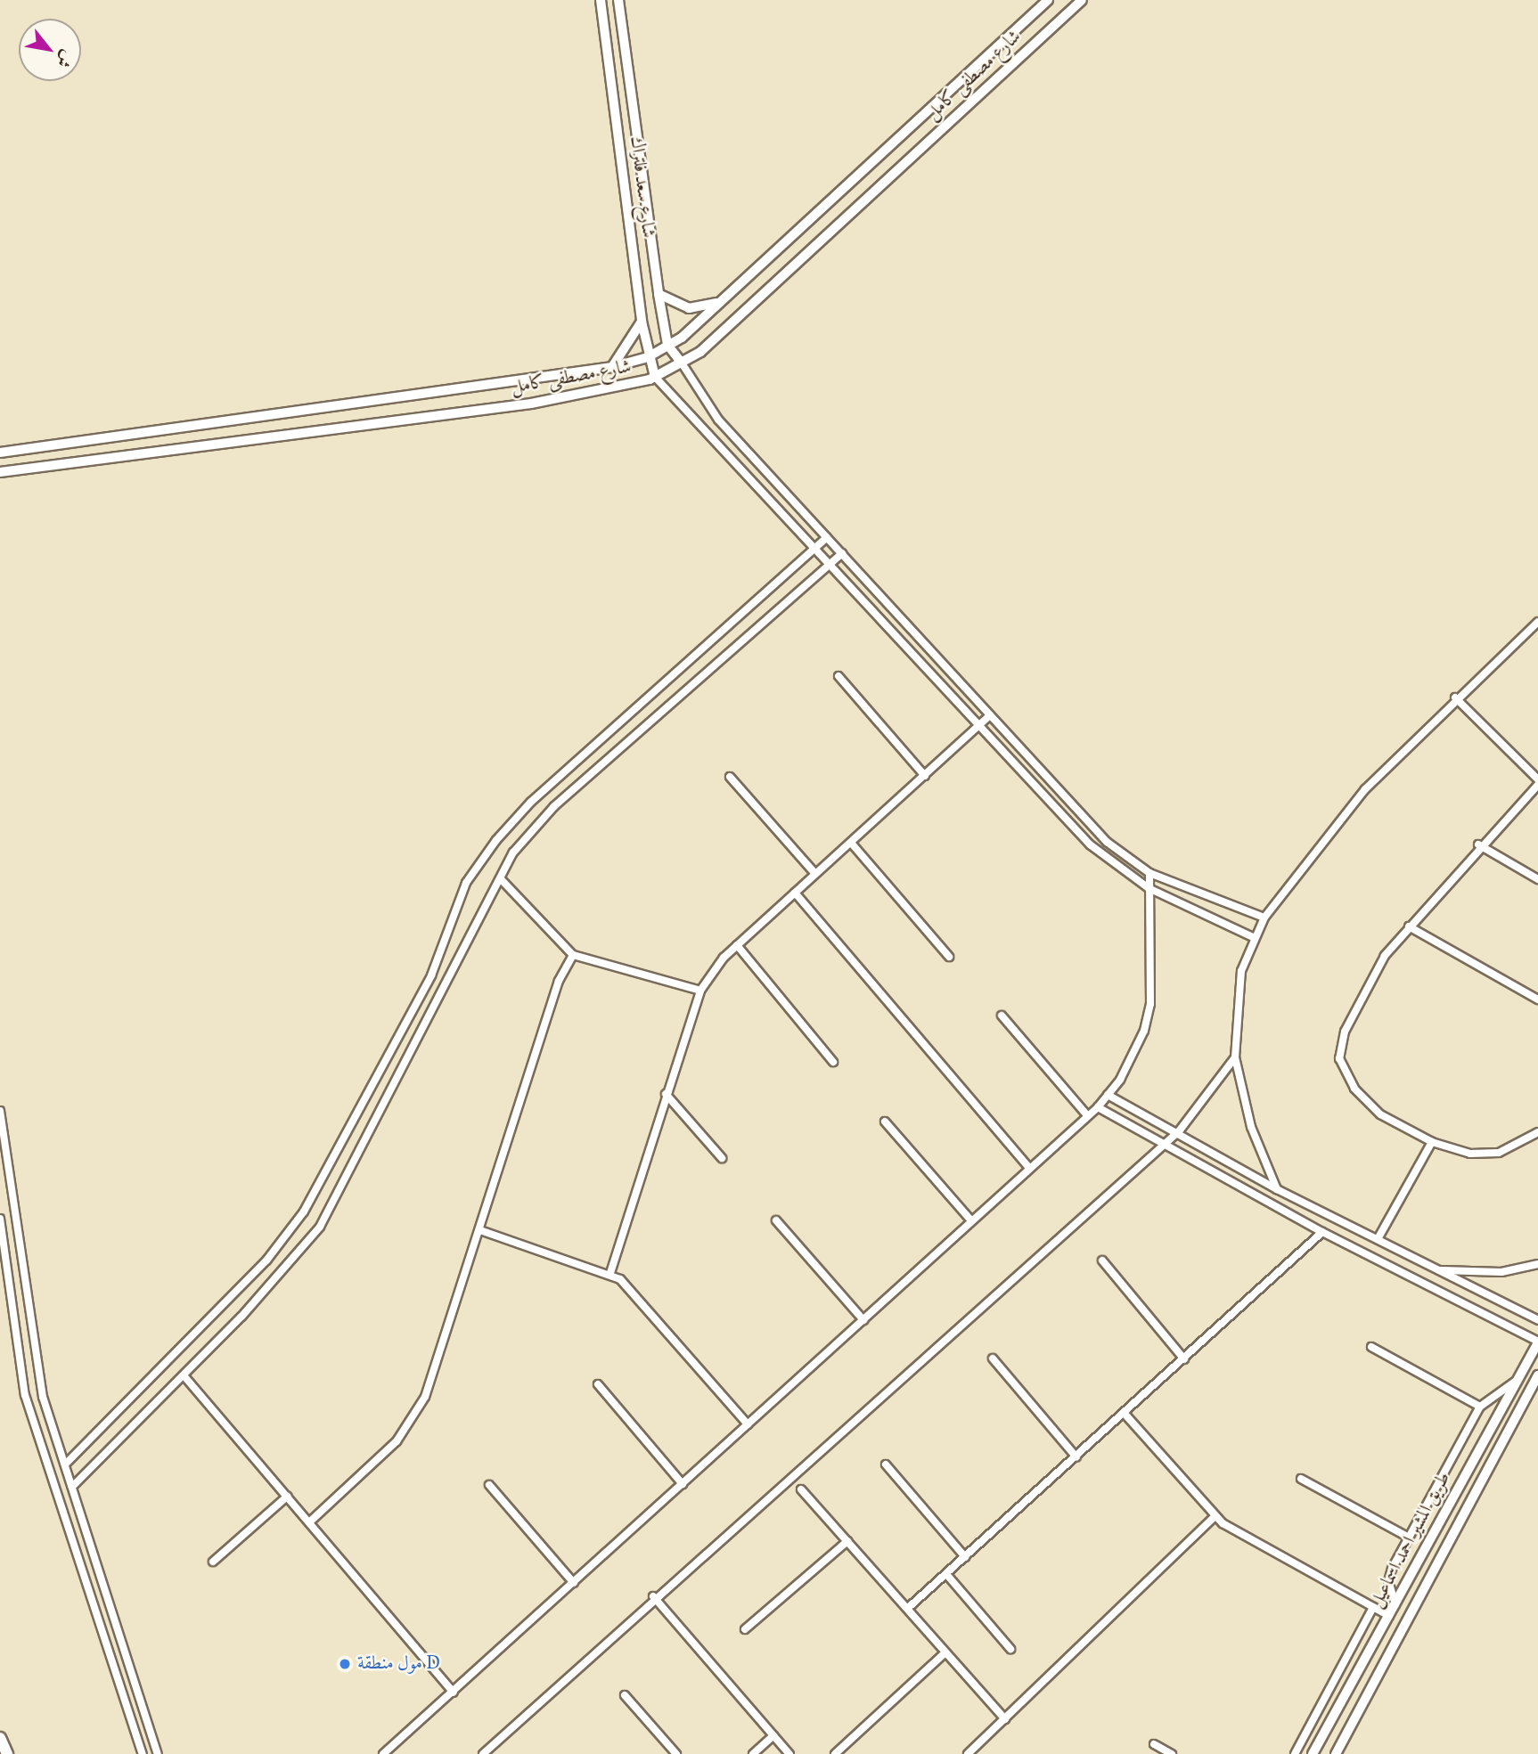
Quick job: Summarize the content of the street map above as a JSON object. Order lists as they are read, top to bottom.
{
  "streets": {
    "street": ["شارع مصطفى كامل", "شارع سعد فلتراك", "طريق المشير احمد اسماعيل"]
  },
  "crossings": [
    ["شارع مصطفى كامل", "شارع سعد فلتراك"]
  ],
  "places": ["مول منطقة D"],
  "north": "bottom right"
}
